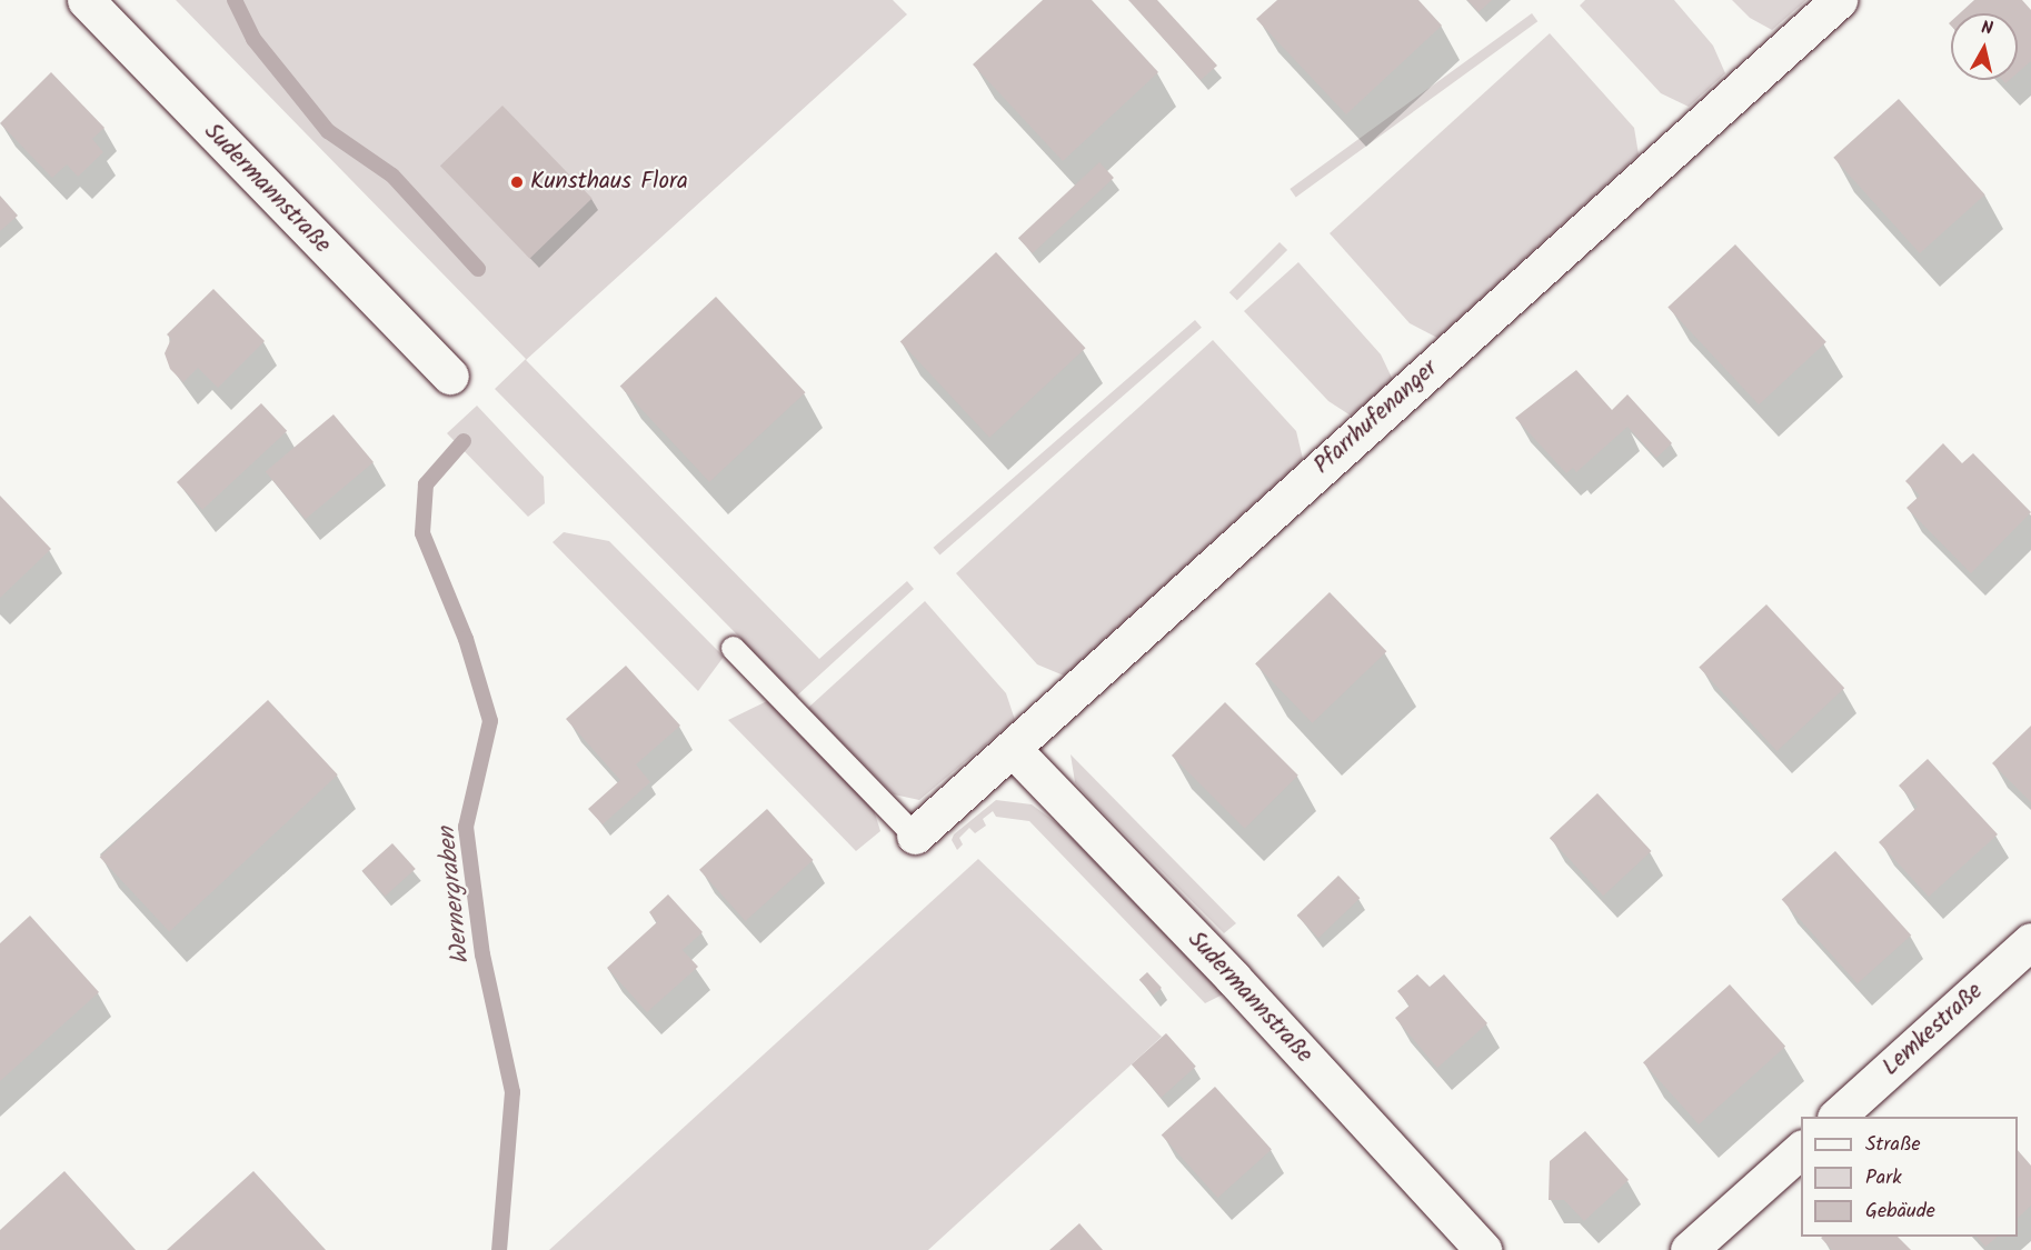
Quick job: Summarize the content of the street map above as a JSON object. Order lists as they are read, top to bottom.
{
  "streets": {
    "street": ["Sudermannstraße", "Pfarrhufenanger", "Lemkestraße"]
  },
  "crossings": [
    ["Sudermannstraße", "Pfarrhufenanger"]
  ],
  "water": ["Wernergraben"],
  "places": ["Kunsthaus Flora"],
  "legend": ["Straße", "Park", "Gebäude"],
  "north": "top"
}
